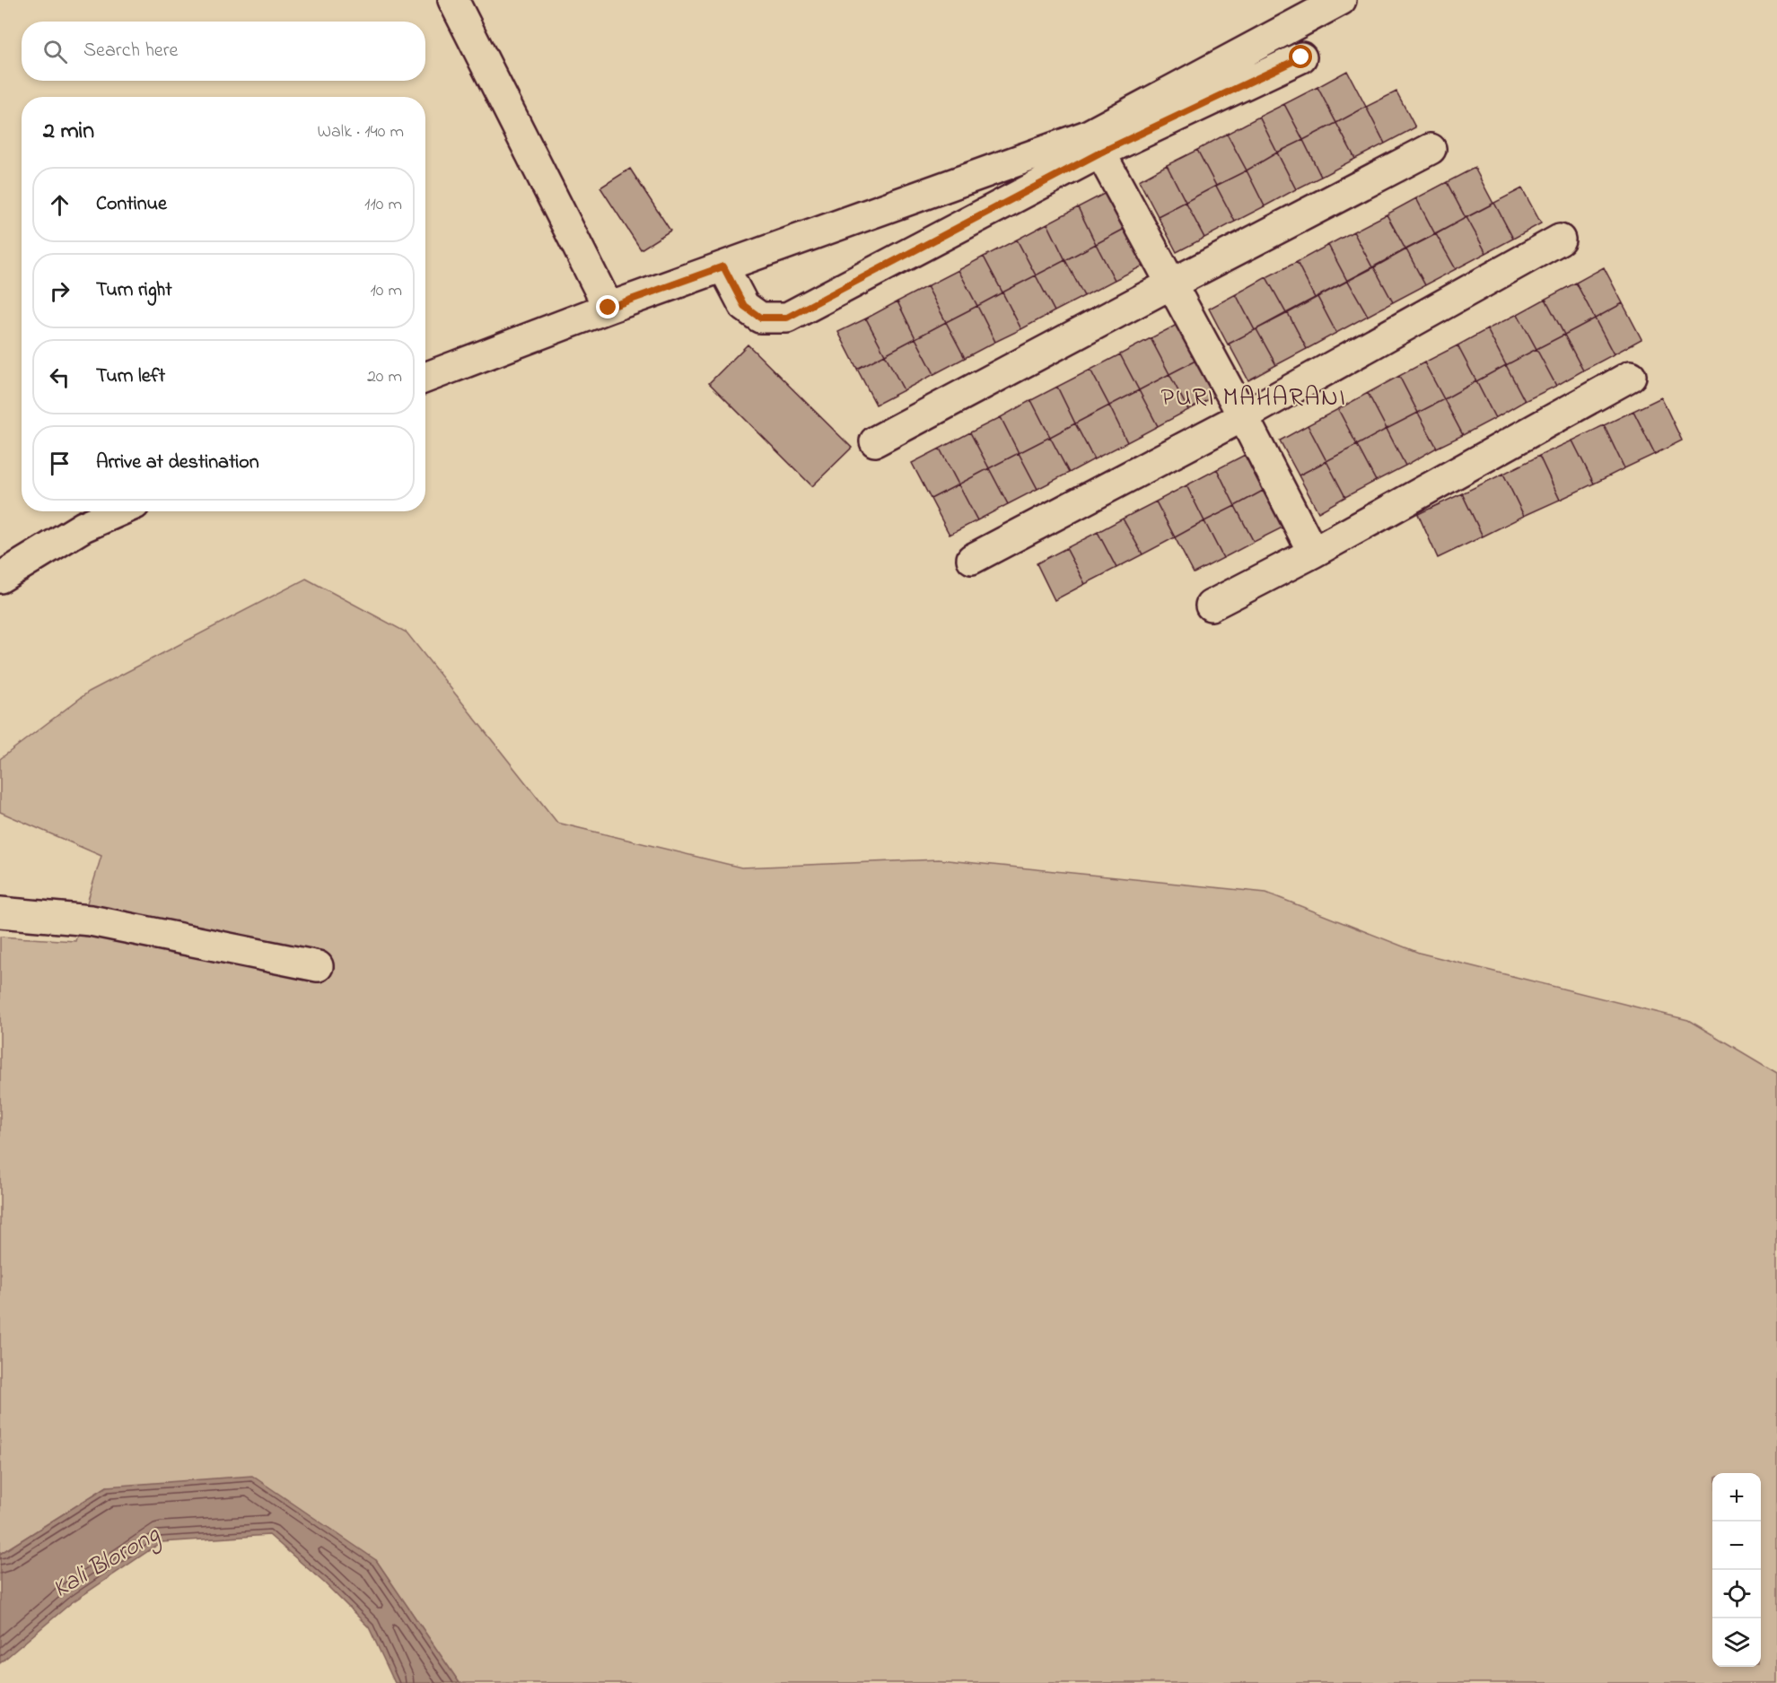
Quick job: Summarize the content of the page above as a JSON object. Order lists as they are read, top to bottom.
{
  "districts": ["PURI MAHARANI"],
  "water": ["Kali Blorong"],
  "page": {
    "search": "Search here",
    "heading": ["2 min", "Walk · 140 m"],
    "list": [
      ["Continue", "110 m"],
      ["Turn right", "10 m"],
      ["Turn left", "20 m"],
      "Arrive at destination"
    ],
    "map_buttons": ["+", "−"]
  }
}
